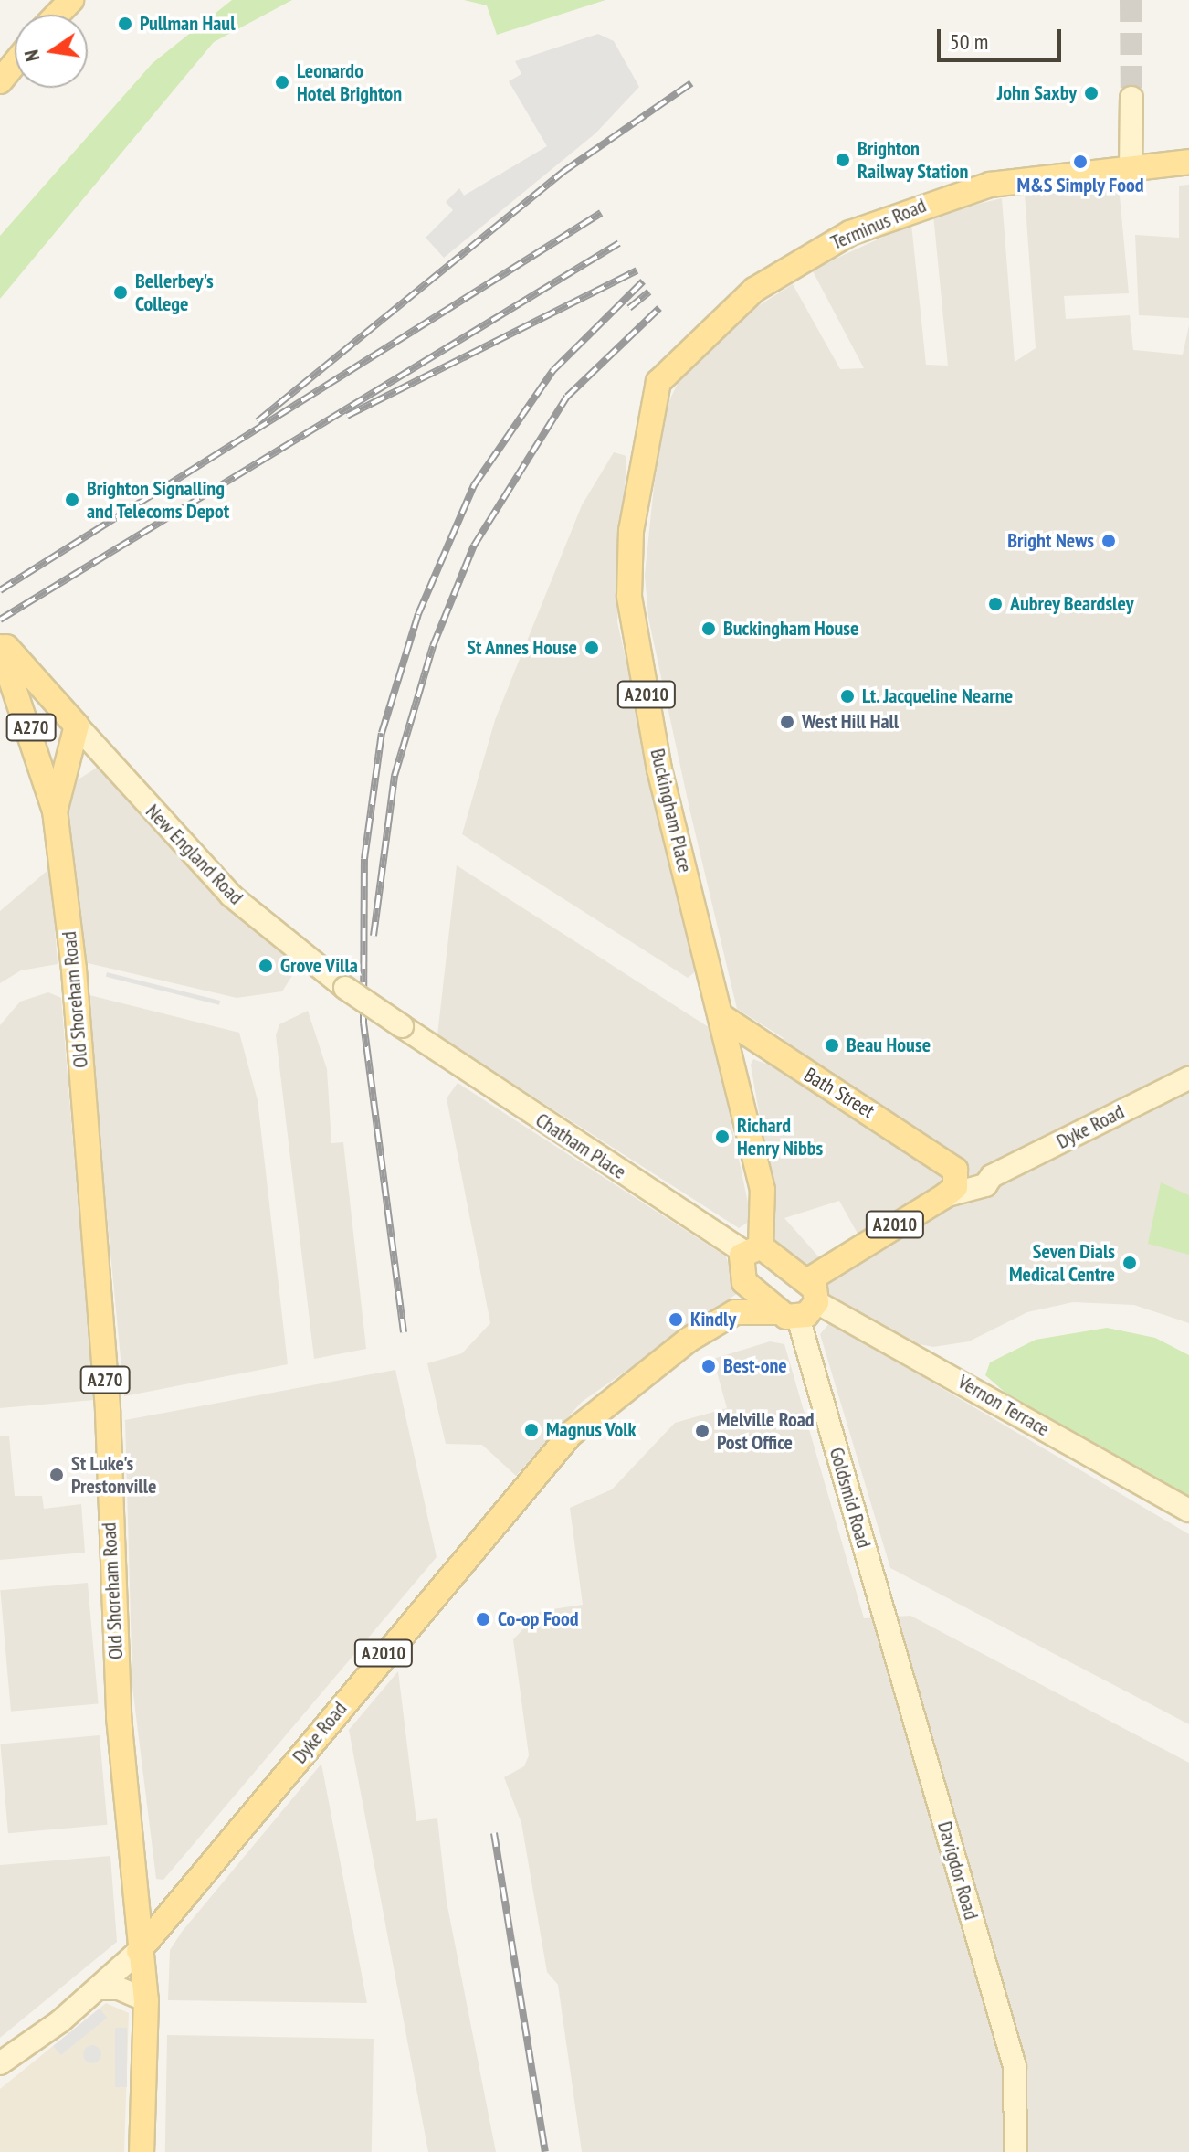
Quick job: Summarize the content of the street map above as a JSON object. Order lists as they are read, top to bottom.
{
  "streets": {
    "main road": [
      "Terminus Road",
      "A2010",
      "A270",
      "Buckingham Place",
      "New England Road",
      "Old Shoreham Road",
      "Bath Street",
      "Dyke Road",
      "Chatham Place",
      "Vernon Terrace",
      "Goldsmid Road",
      "Davigdor Road"
    ]
  },
  "crossings": [
    ["Terminus Road", "A2010"],
    ["Terminus Road", "Buckingham Place"],
    ["A2010", "Bath Street"],
    ["A2010", "Dyke Road"],
    ["Buckingham Place", "Bath Street"],
    ["Buckingham Place", "Chatham Place"],
    ["New England Road", "Old Shoreham Road"],
    ["New England Road", "Chatham Place"],
    ["Old Shoreham Road", "Dyke Road"],
    ["Dyke Road", "Vernon Terrace"],
    ["Dyke Road", "Goldsmid Road"],
    ["Goldsmid Road", "Davigdor Road"]
  ],
  "places": [
    "Pullman Haul",
    "Leonardo Hotel Brighton",
    "John Saxby",
    "Brighton Railway Station",
    "M&S Simply Food",
    "Bellerbey's College",
    "Brighton Signalling and Telecoms Depot",
    "Bright News",
    "Aubrey Beardsley",
    "Buckingham House",
    "St Annes House",
    "Lt. Jacqueline Nearne",
    "West Hill Hall",
    "Grove Villa",
    "Beau House",
    "Richard Henry Nibbs",
    "Seven Dials Medical Centre",
    "Kindly",
    "Best-one",
    "Magnus Volk",
    "Melville Road Post Office",
    "St Luke's Prestonville",
    "Co-op Food"
  ],
  "scale_bar": "50 m",
  "north": "left"
}
